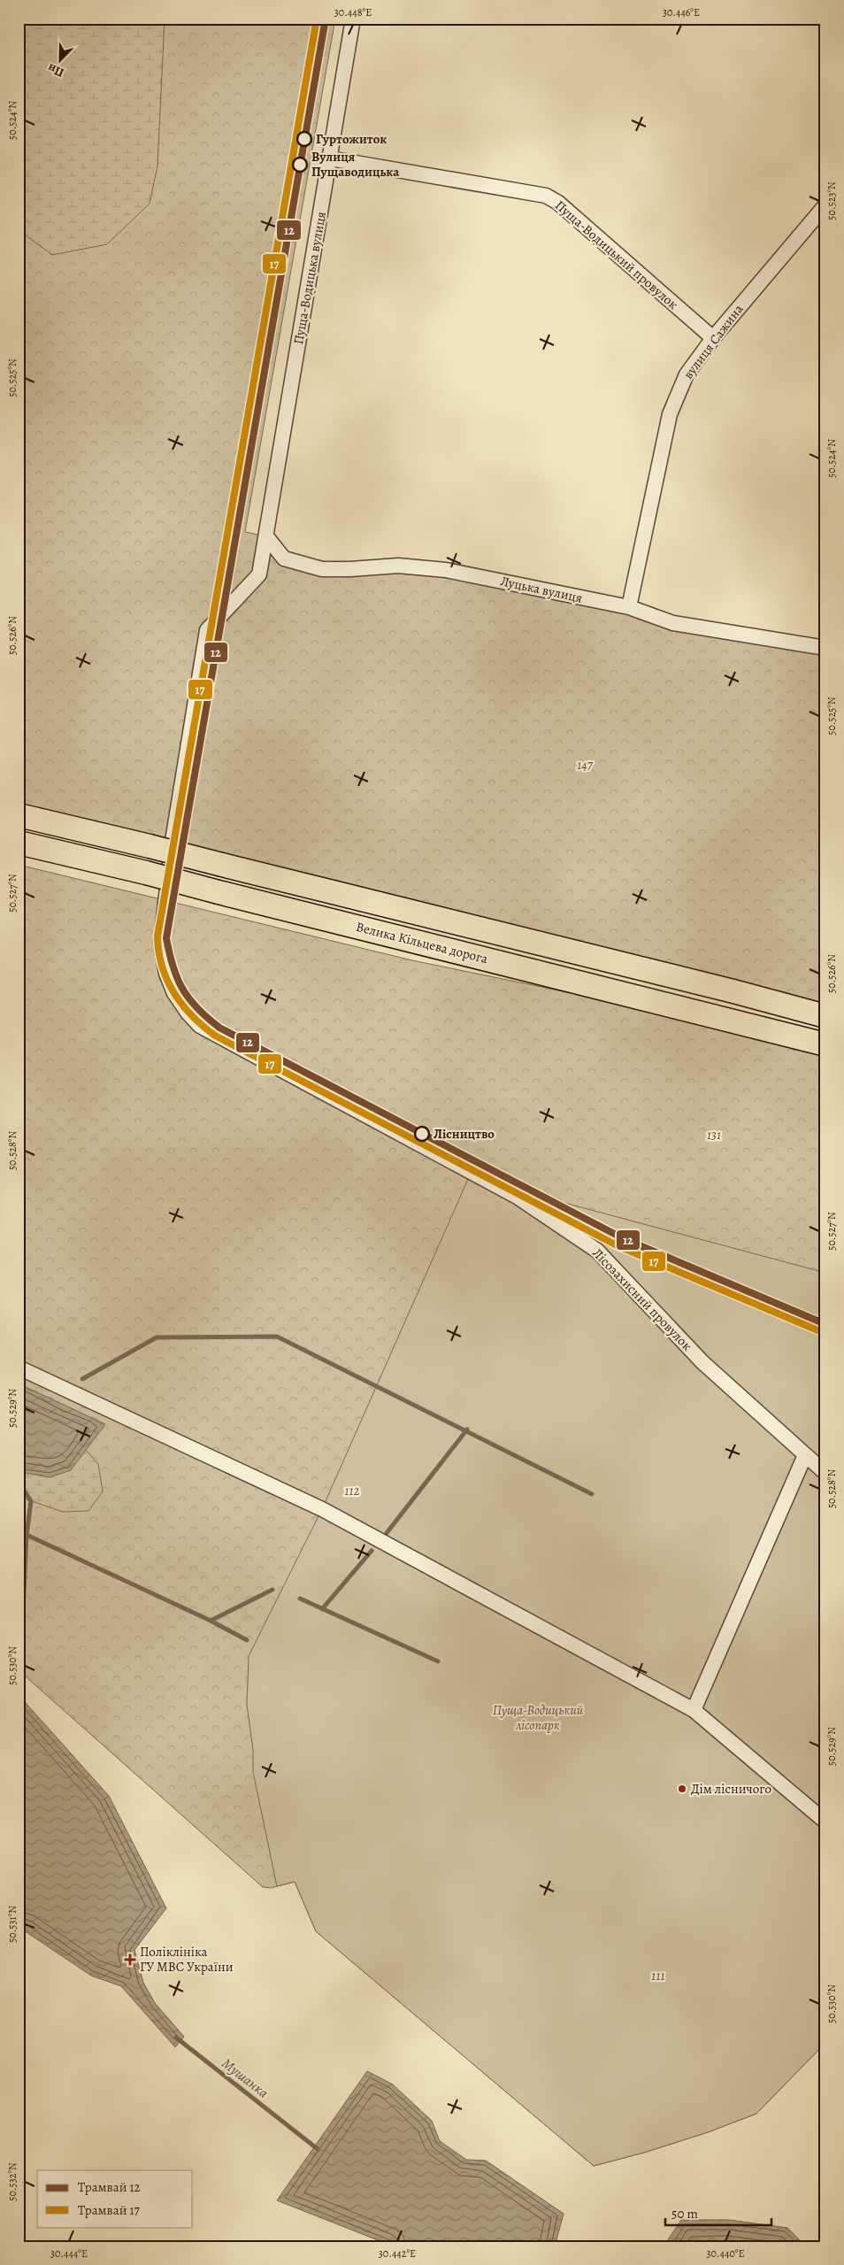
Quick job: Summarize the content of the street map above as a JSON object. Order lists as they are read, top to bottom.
{
  "streets": {
    "main road": ["Велика Кільцева дорога"],
    "street": [
      "Пуща-Водицький провулок",
      "Пуща-Водицька вулиця",
      "вулиця Сажина",
      "Луцька вулиця",
      "Лісозахисний провулок"
    ]
  },
  "crossings": [
    ["Пуща-Водицький провулок", "Пуща-Водицька вулиця"],
    ["Пуща-Водицький провулок", "вулиця Сажина"],
    ["Пуща-Водицька вулиця", "Луцька вулиця"],
    ["Пуща-Водицька вулиця", "Лісозахисний провулок"],
    ["вулиця Сажина", "Луцька вулиця"],
    ["Луцька вулиця", "Лісозахисний провулок"]
  ],
  "water": ["Мушанка"],
  "parks": [
    "147",
    "131",
    "112",
    "Пуща-Водицький лісопарк",
    "111"
  ],
  "places": {
    "other": [
      "Гуртожиток",
      "Вулиця Пущаводицька",
      "Лісництво",
      "Дім лісничого"
    ],
    "health": ["Поліклініка ГУ МВС України"]
  },
  "lines": ["tram line 12", "tram line 17"],
  "legend": ["Трамвай 12", "Трамвай 17"],
  "scale_bar": "50 m",
  "north": "bottom left",
  "coordinates": [
    "30.448°E",
    "30.446°E",
    "50.524°N",
    "50.523°N",
    "50.525°N",
    "50.526°N",
    "50.527°N",
    "50.528°N",
    "50.529°N",
    "50.530°N",
    "50.531°N",
    "50.532°N",
    "30.444°E",
    "30.442°E",
    "30.440°E"
  ]
}
